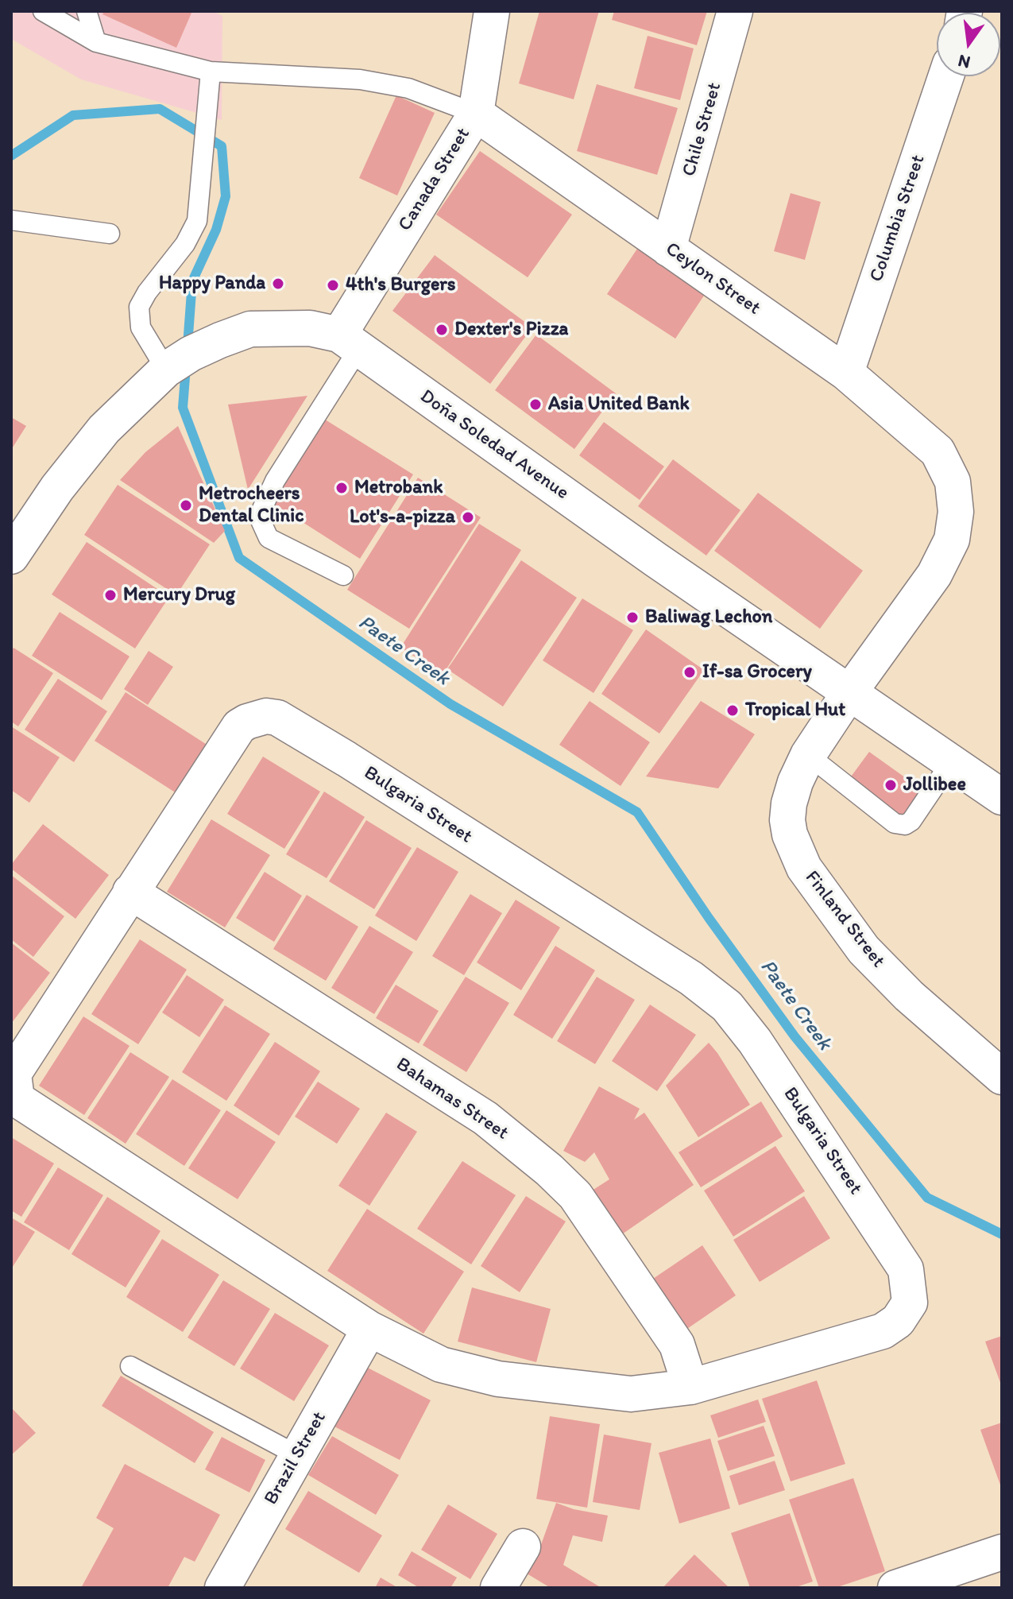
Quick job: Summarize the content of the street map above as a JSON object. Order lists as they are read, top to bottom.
{
  "streets": {
    "street": [
      "Chile Street",
      "Canada Street",
      "Columbia Street",
      "Ceylon Street",
      "Doña Soledad Avenue",
      "Bulgaria Street",
      "Finland Street",
      "Bahamas Street",
      "Brazil Street"
    ]
  },
  "crossings": [
    ["Chile Street", "Ceylon Street"],
    ["Canada Street", "Ceylon Street"],
    ["Canada Street", "Doña Soledad Avenue"],
    ["Columbia Street", "Ceylon Street"],
    ["Ceylon Street", "Doña Soledad Avenue"],
    ["Ceylon Street", "Finland Street"],
    ["Doña Soledad Avenue", "Finland Street"],
    ["Bulgaria Street", "Bahamas Street"],
    ["Bulgaria Street", "Brazil Street"]
  ],
  "water": ["Paete Creek"],
  "places": [
    "Happy Panda",
    "4th's Burgers",
    "Dexter's Pizza",
    "Asia United Bank",
    "Metrobank",
    "Metrocheers Dental Clinic",
    "Lot's-a-pizza",
    "Mercury Drug",
    "Baliwag Lechon",
    "If-sa Grocery",
    "Tropical Hut",
    "Jollibee"
  ],
  "north": "bottom"
}
